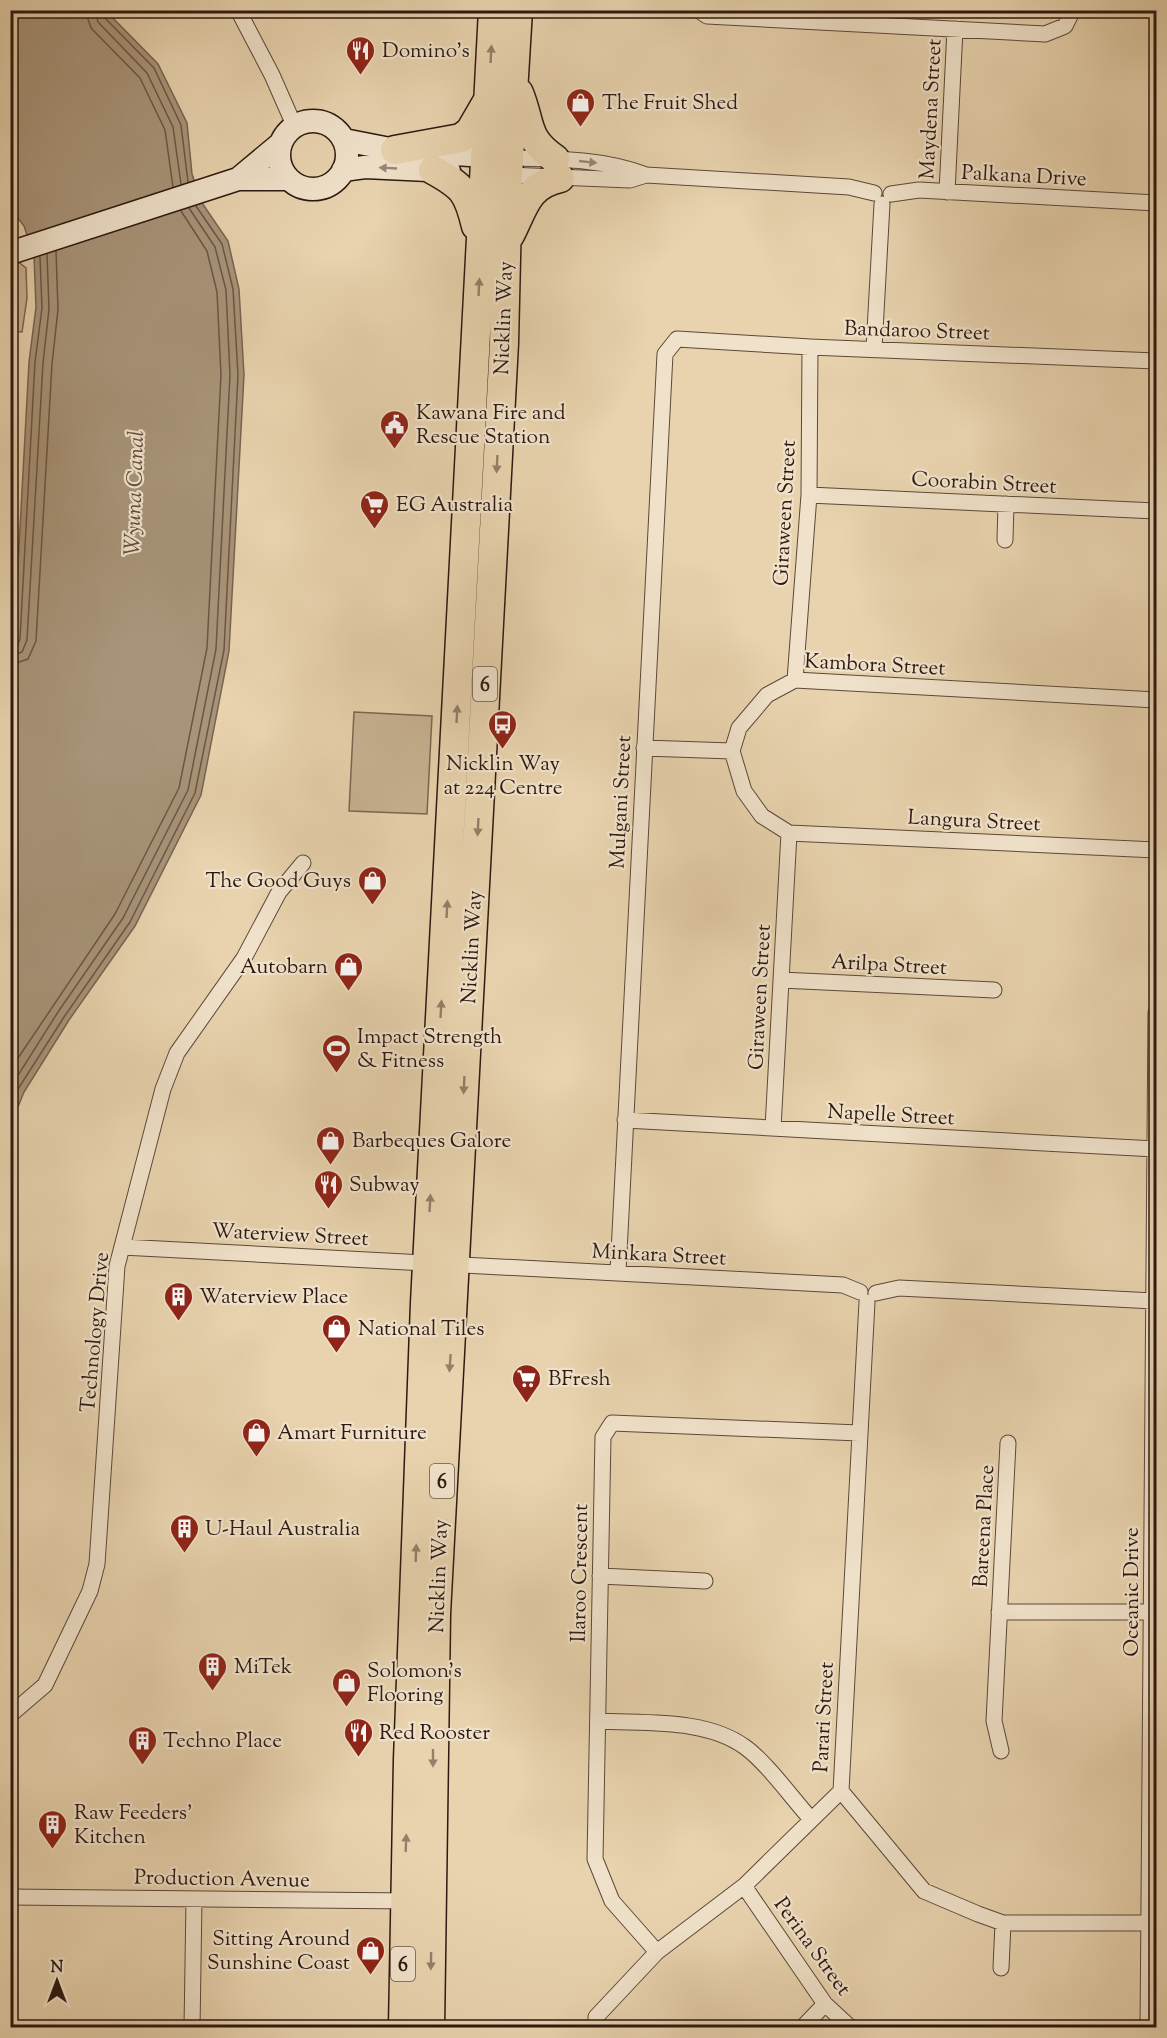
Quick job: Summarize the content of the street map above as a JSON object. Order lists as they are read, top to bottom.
{
  "streets": {
    "highway": ["Nicklin Way", "6"],
    "street": [
      "Maydena Street",
      "Palkana Drive",
      "Bandaroo Street",
      "Coorabin Street",
      "Giraween Street",
      "Kambora Street",
      "Mulgani Street",
      "Langura Street",
      "Arilpa Street",
      "Napelle Street",
      "Waterview Street",
      "Minkara Street",
      "Technology Drive",
      "Bareena Place",
      "Ilaroo Crescent",
      "Oceanic Drive",
      "Parari Street",
      "Production Avenue",
      "Perina Street"
    ]
  },
  "crossings": [
    ["Maydena Street", "Palkana Drive"],
    ["Palkana Drive", "Nicklin Way"],
    ["Nicklin Way", "Waterview Street"],
    ["Nicklin Way", "Minkara Street"],
    ["Nicklin Way", "Production Avenue"],
    ["Bandaroo Street", "Giraween Street"],
    ["Bandaroo Street", "Mulgani Street"],
    ["Coorabin Street", "Giraween Street"],
    ["Giraween Street", "Kambora Street"],
    ["Giraween Street", "Langura Street"],
    ["Giraween Street", "Arilpa Street"],
    ["Giraween Street", "Napelle Street"],
    ["Mulgani Street", "Napelle Street"],
    ["Mulgani Street", "Minkara Street"],
    ["Napelle Street", "Oceanic Drive"],
    ["Waterview Street", "Minkara Street"],
    ["Waterview Street", "Technology Drive"],
    ["Minkara Street", "Oceanic Drive"],
    ["Minkara Street", "Parari Street"],
    ["Bareena Place", "Oceanic Drive"],
    ["Ilaroo Crescent", "Parari Street"],
    ["Parari Street", "Perina Street"]
  ],
  "water": ["Wyuna Canal"],
  "places": {
    "restaurant": ["Domino's", "Subway", "Red Rooster"],
    "shop": [
      "The Fruit Shed",
      "The Good Guys",
      "Autobarn",
      "Barbeques Galore",
      "National Tiles",
      "Amart Furniture",
      "Solomon's Flooring",
      "Sitting Around Sunshine Coast"
    ],
    "public building": ["Kawana Fire and Rescue Station"],
    "supermarket": ["EG Australia", "BFresh"],
    "bus stop": ["Nicklin Way at 224 Centre"],
    "sports": ["Impact Strength & Fitness"],
    "building": [
      "Waterview Place",
      "U-Haul Australia",
      "MiTek",
      "Techno Place",
      "Raw Feeders' Kitchen"
    ]
  },
  "north": "top"
}
